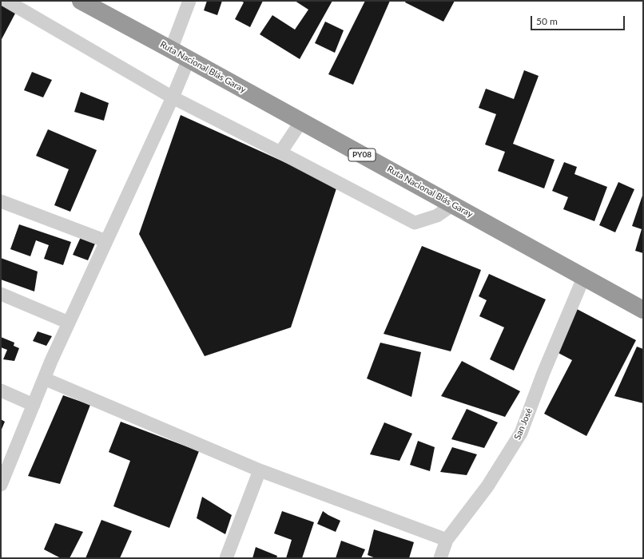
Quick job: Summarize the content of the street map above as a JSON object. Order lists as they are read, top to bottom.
{
  "streets": {
    "highway": ["Ruta Nacional Blás Garay", "PY08"],
    "street": ["San José"]
  },
  "crossings": [
    ["Ruta Nacional Blás Garay", "San José"]
  ],
  "scale_bar": "50 m"
}
